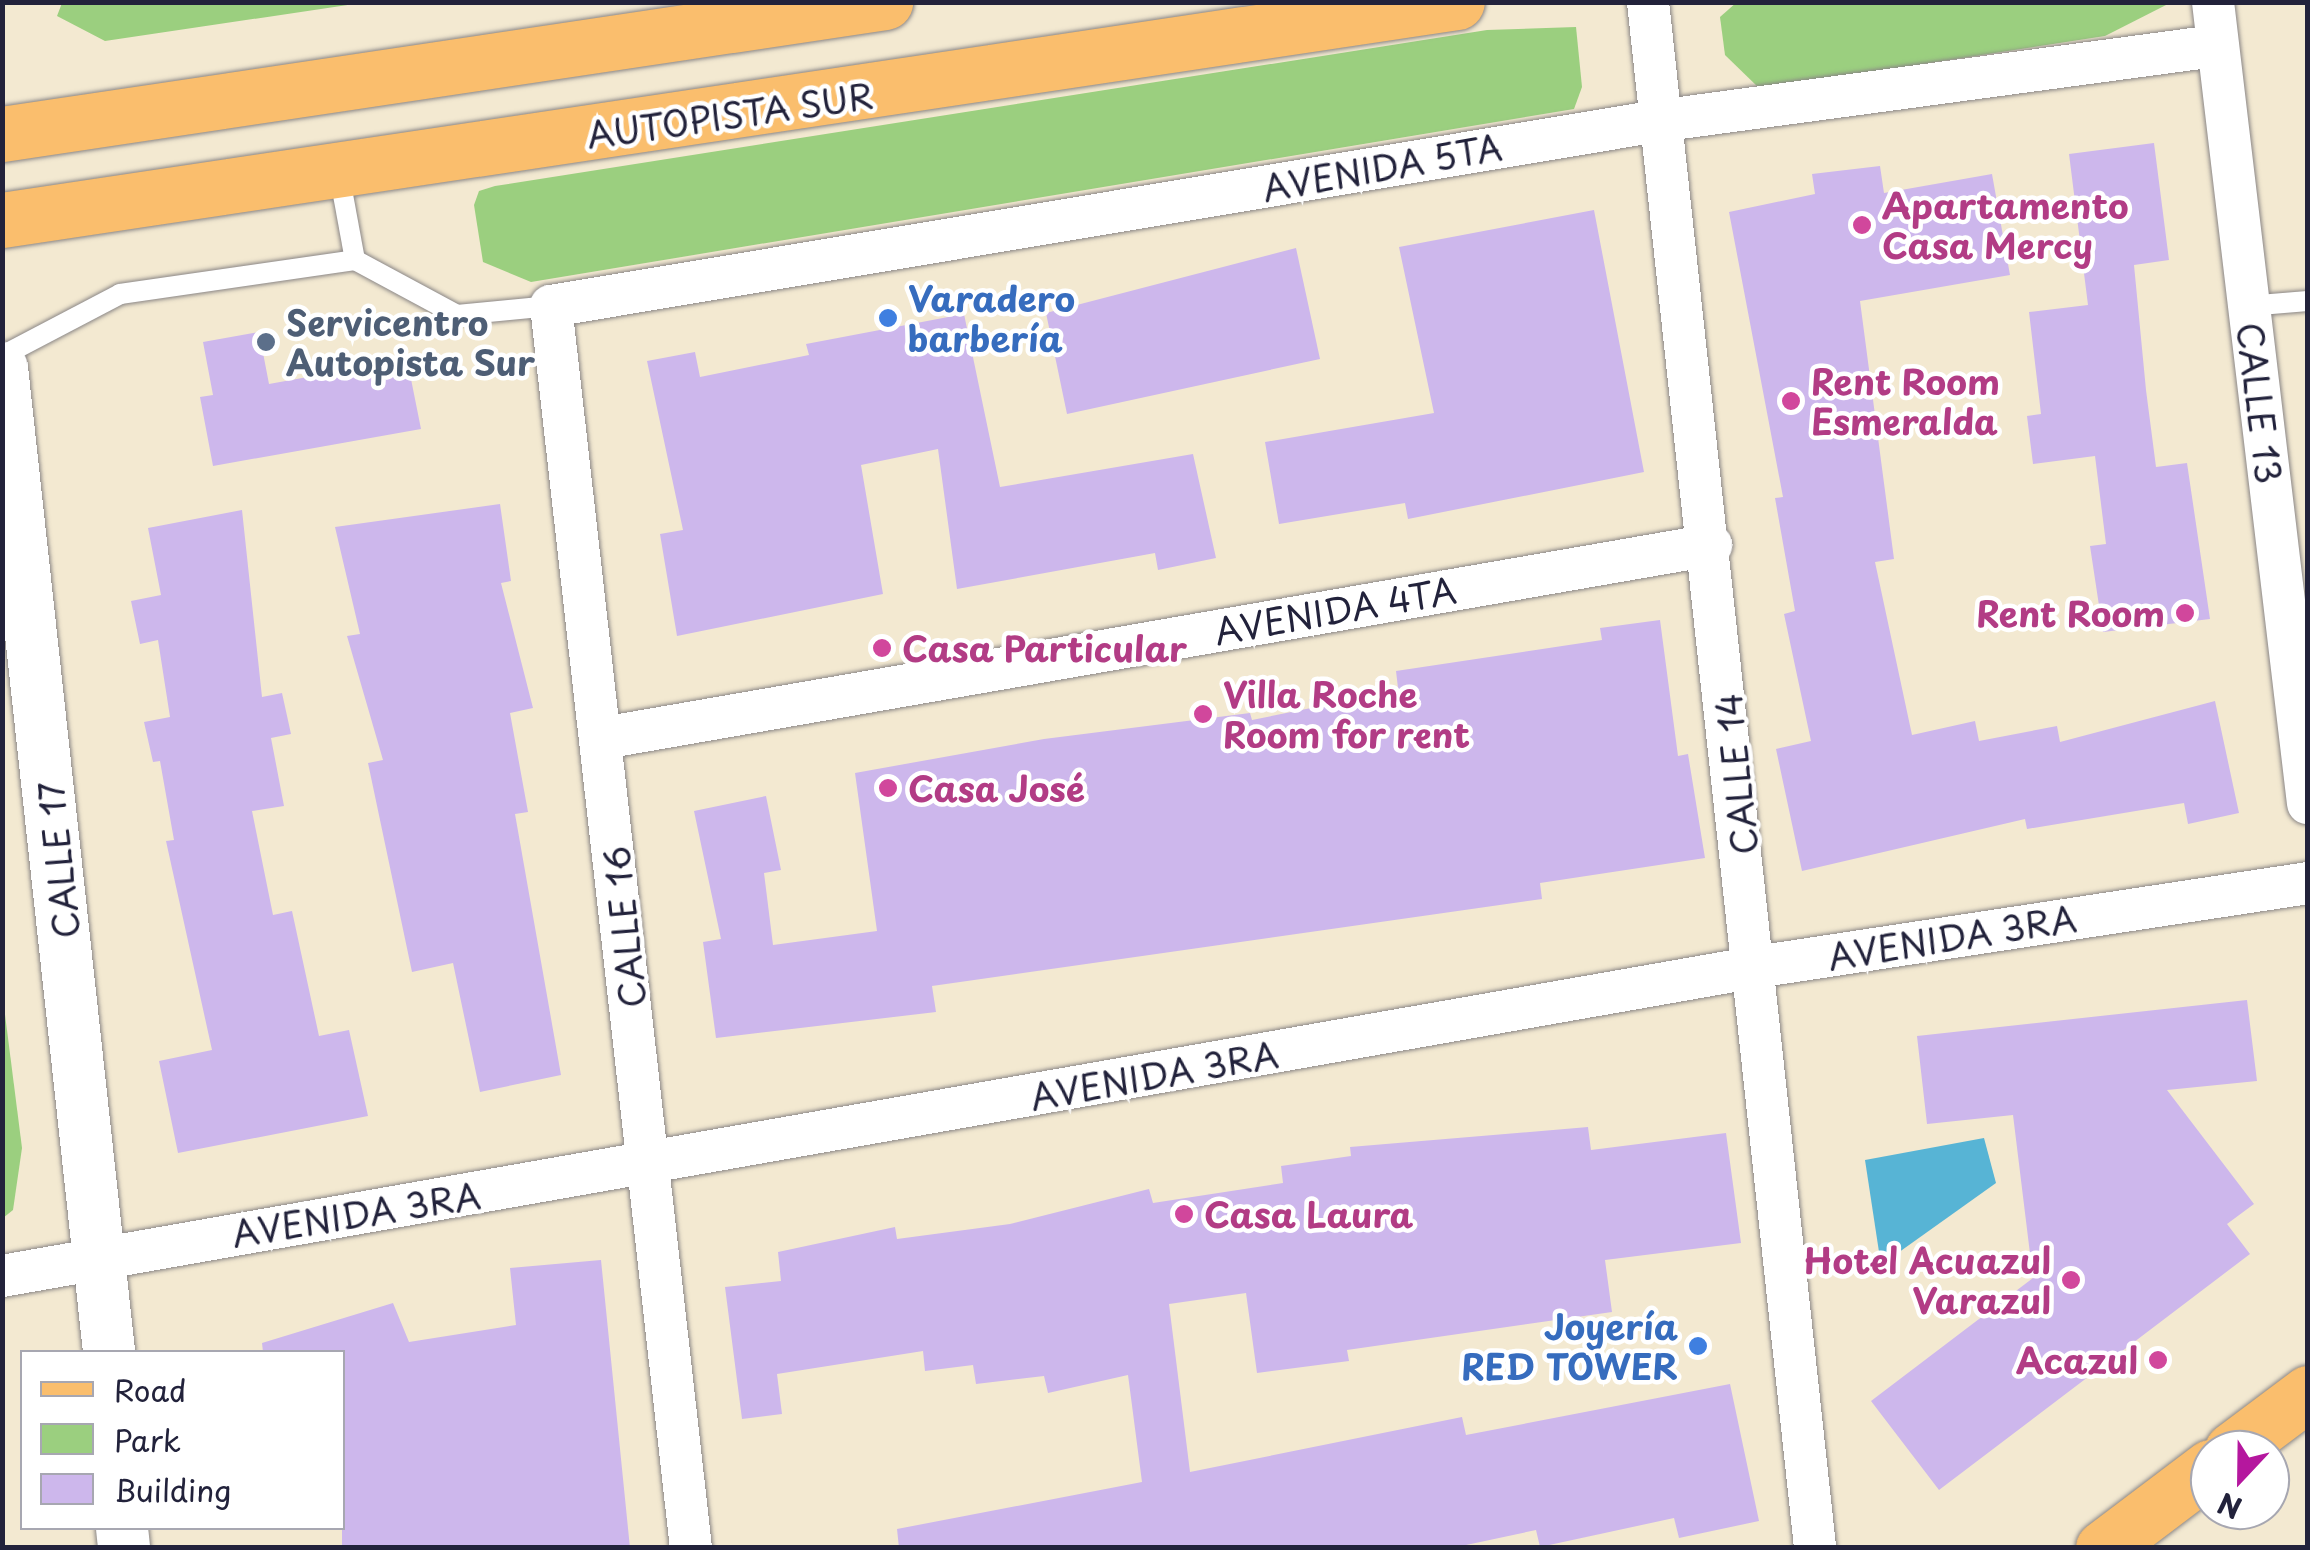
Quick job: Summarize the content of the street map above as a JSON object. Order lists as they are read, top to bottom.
{
  "streets": {
    "main road": ["AUTOPISTA SUR"],
    "street": [
      "AVENIDA 5TA",
      "CALLE 13",
      "AVENIDA 4TA",
      "CALLE 14",
      "CALLE 17",
      "CALLE 16",
      "AVENIDA 3RA"
    ]
  },
  "crossings": [
    ["AVENIDA 5TA", "CALLE 13"],
    ["AVENIDA 5TA", "CALLE 14"],
    ["AVENIDA 5TA", "CALLE 16"],
    ["AVENIDA 4TA", "CALLE 14"],
    ["AVENIDA 4TA", "CALLE 16"],
    ["CALLE 14", "AVENIDA 3RA"],
    ["CALLE 17", "AVENIDA 3RA"],
    ["CALLE 16", "AVENIDA 3RA"]
  ],
  "places": [
    "Apartamento Casa Mercy",
    "Varadero barbería",
    "Servicentro Autopista Sur",
    "Rent Room Esmeralda",
    "Rent Room",
    "Casa Particular",
    "Villa Roche Room for rent",
    "Casa José",
    "Casa Laura",
    "Hotel Acuazul Varazul",
    "Joyería RED TOWER",
    "Acazul"
  ],
  "legend": ["Road", "Park", "Building"],
  "north": "bottom"
}
